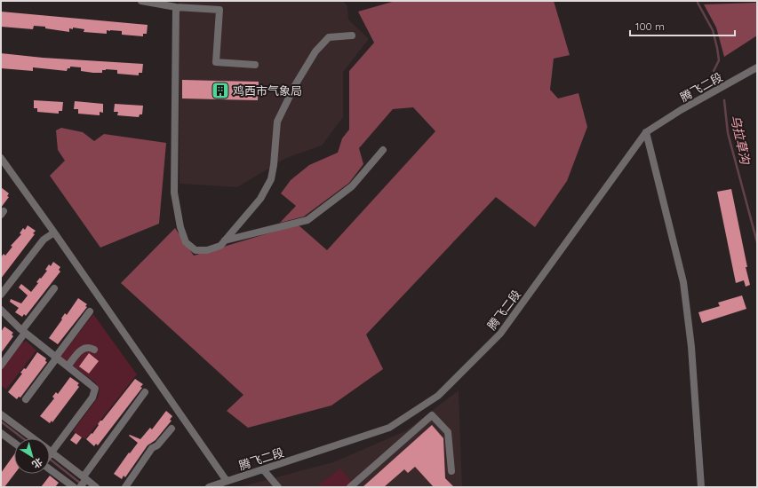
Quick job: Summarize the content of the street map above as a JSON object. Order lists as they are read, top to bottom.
{
  "streets": {
    "street": ["腾飞二段"]
  },
  "water": ["乌拉草沟"],
  "places": {
    "building": ["鸡西市气象局"]
  },
  "scale_bar": "100 m",
  "north": "bottom right"
}
